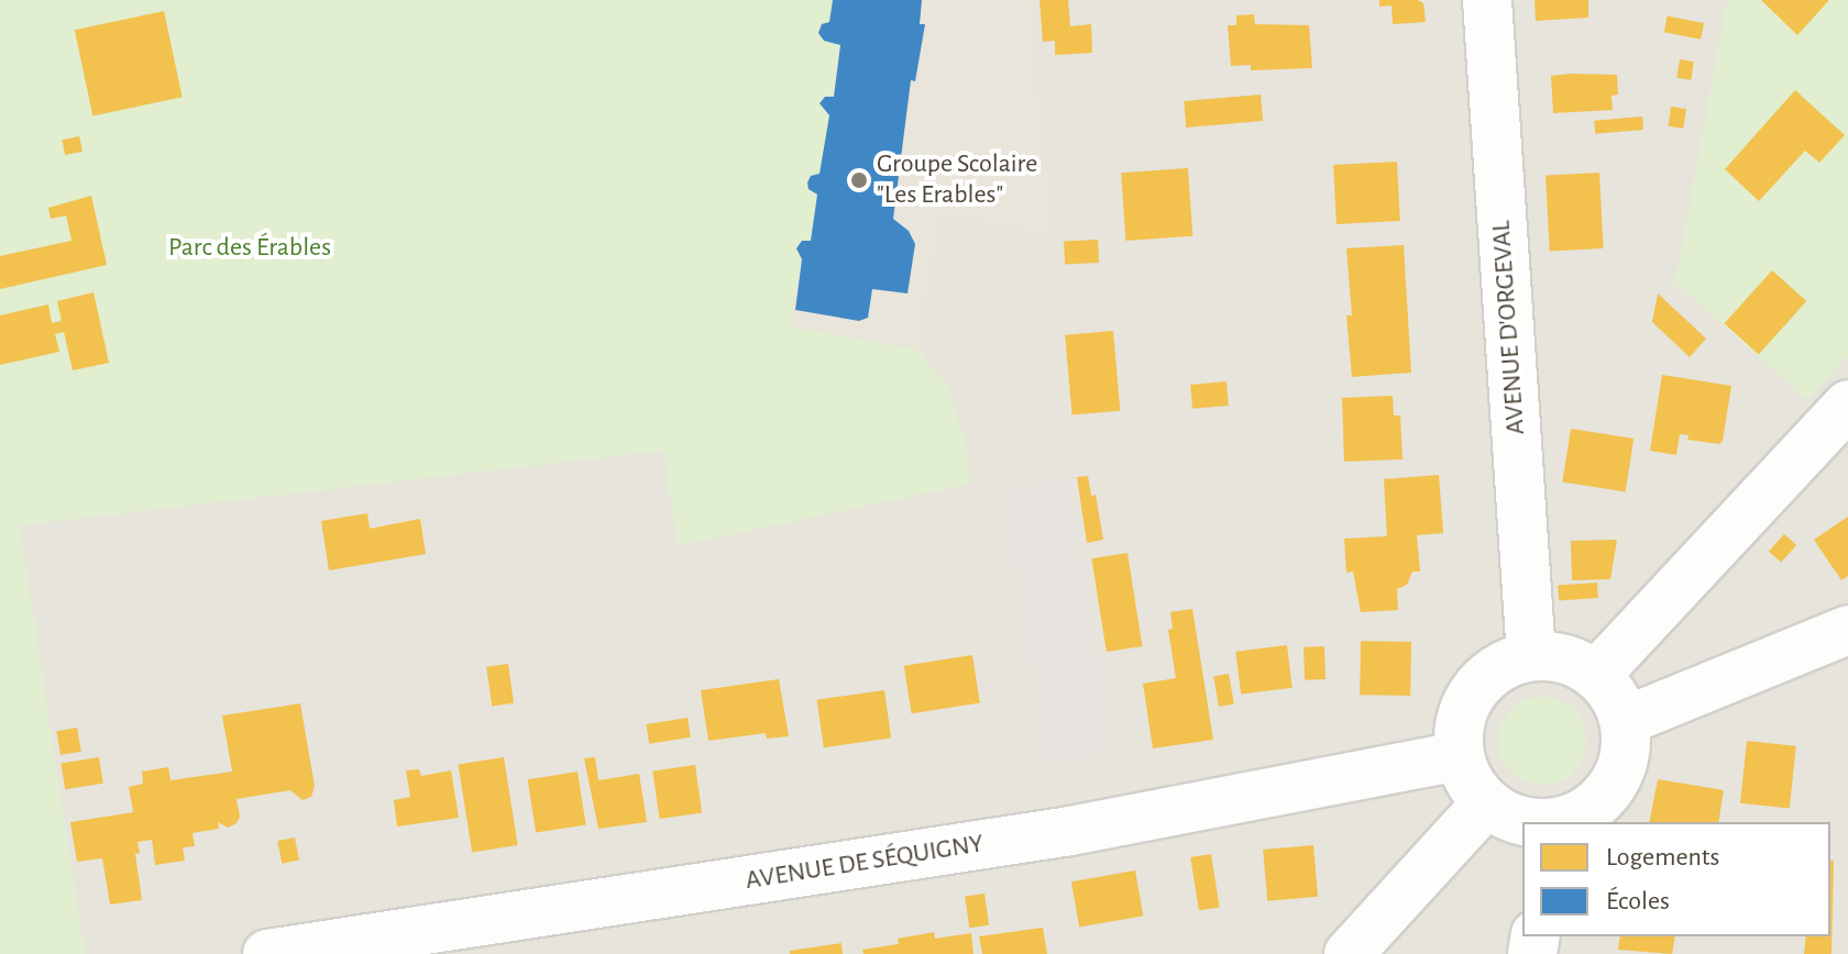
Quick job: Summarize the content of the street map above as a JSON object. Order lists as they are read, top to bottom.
{
  "streets": {
    "street": ["AVENUE D'ORGEVAL", "AVENUE DE SÉQUIGNY"]
  },
  "parks": ["Parc des Érables"],
  "places": ["Groupe Scolaire \"Les Erables\""],
  "legend": ["Logements", "Écoles"]
}
